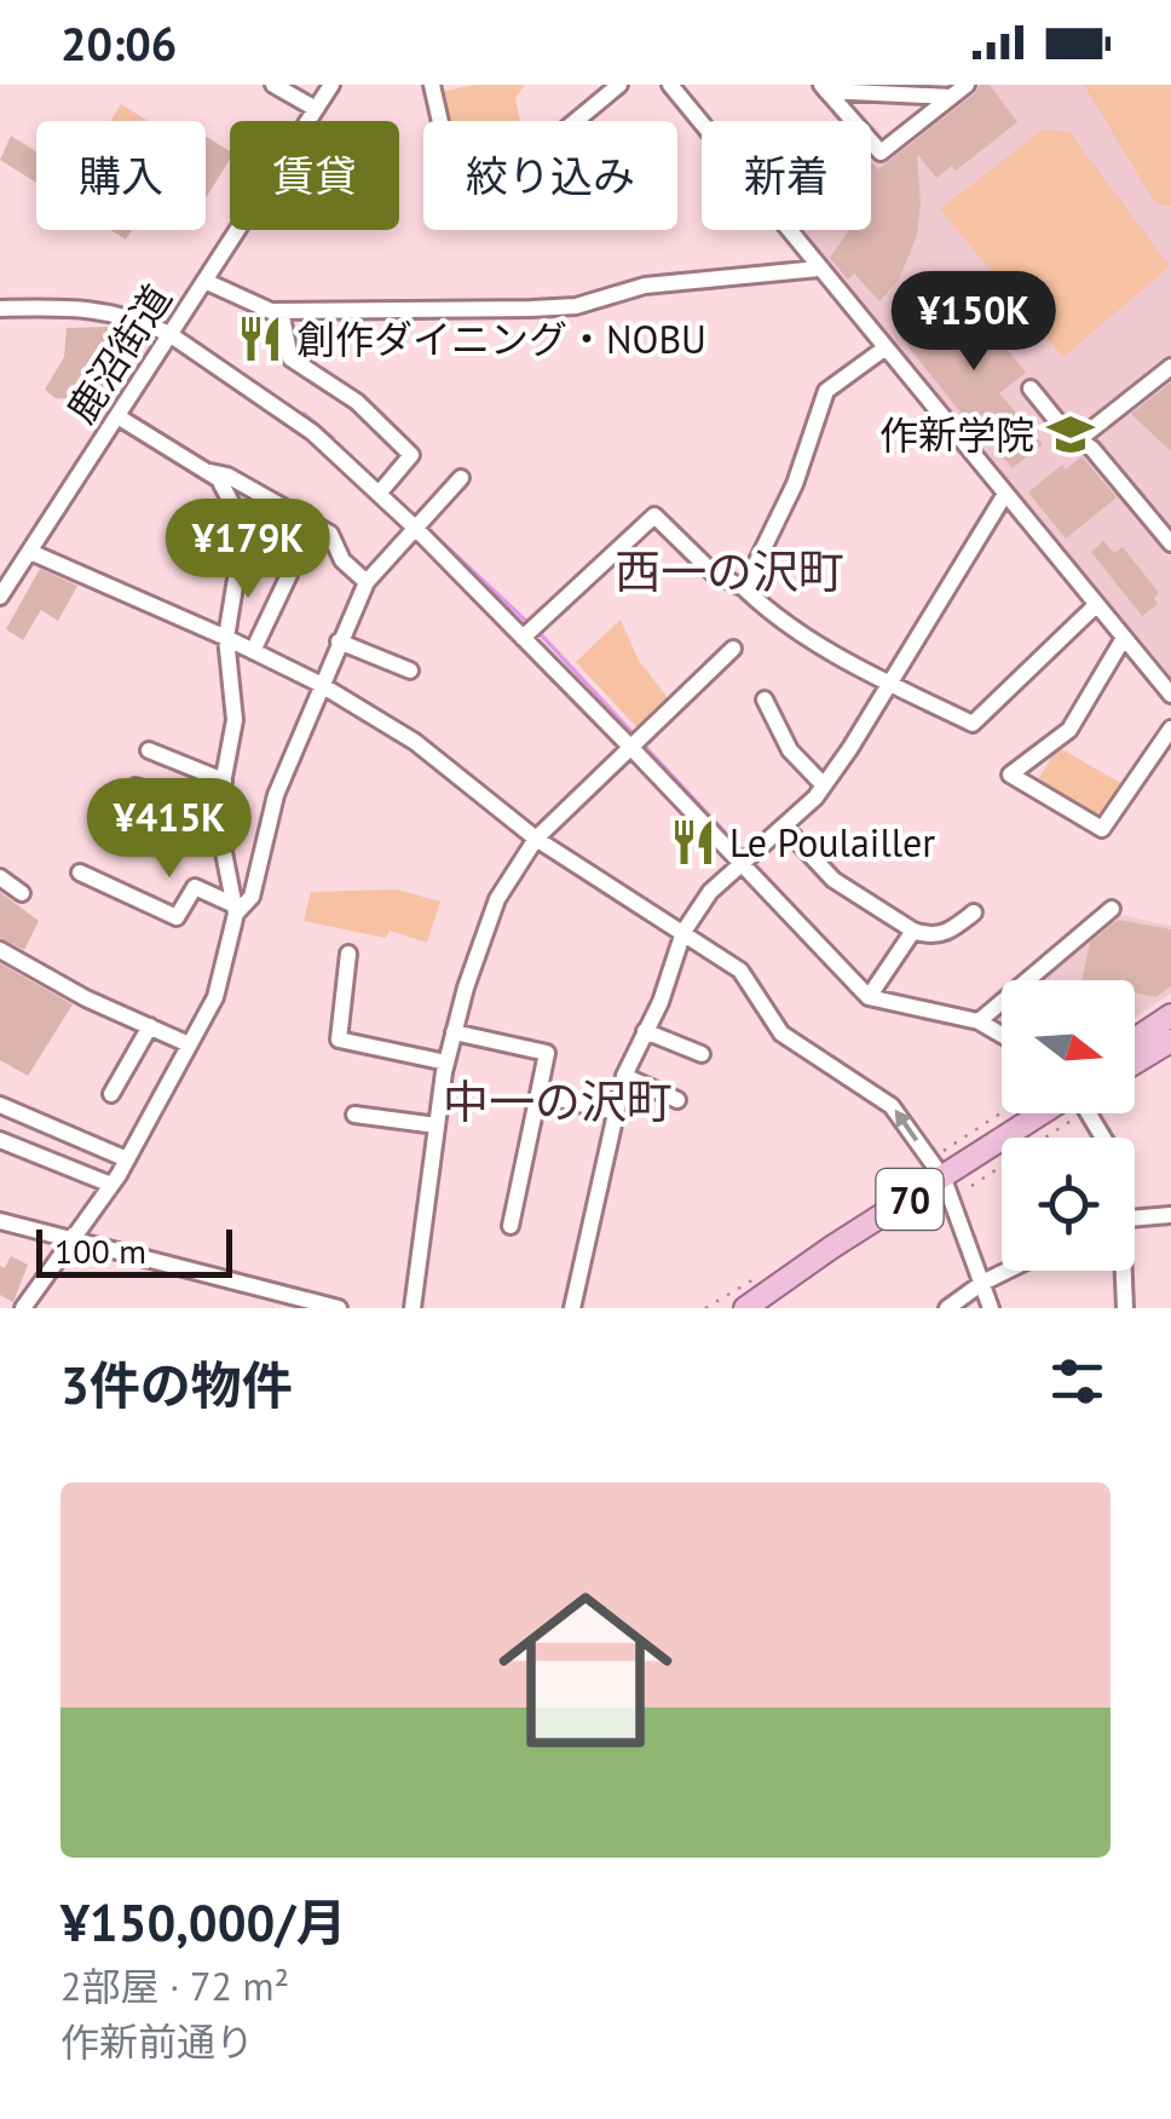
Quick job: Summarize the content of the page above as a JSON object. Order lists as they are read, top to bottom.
{
  "streets": {
    "main road": ["70"],
    "street": ["鹿沼街道"]
  },
  "districts": ["西一の沢町", "中一の沢町"],
  "places": {
    "restaurant": ["創作ダイニング・NOBU", "Le Poulailler"],
    "school or university": ["作新学院"]
  },
  "scale_bar": "100 m",
  "north": "right",
  "page": {
    "status": "20:06",
    "chip": [
      "購入",
      "賃貸",
      "絞り込み",
      "新着"
    ],
    "price": ["¥150K", "¥179K", "¥415K"],
    "scale": "100 m",
    "heading": "3件の物件",
    "list": [
      {
        "name": "¥150,000/月",
        "note": "2部屋 · 72 m² · 作新前通り"
      }
    ]
  }
}
